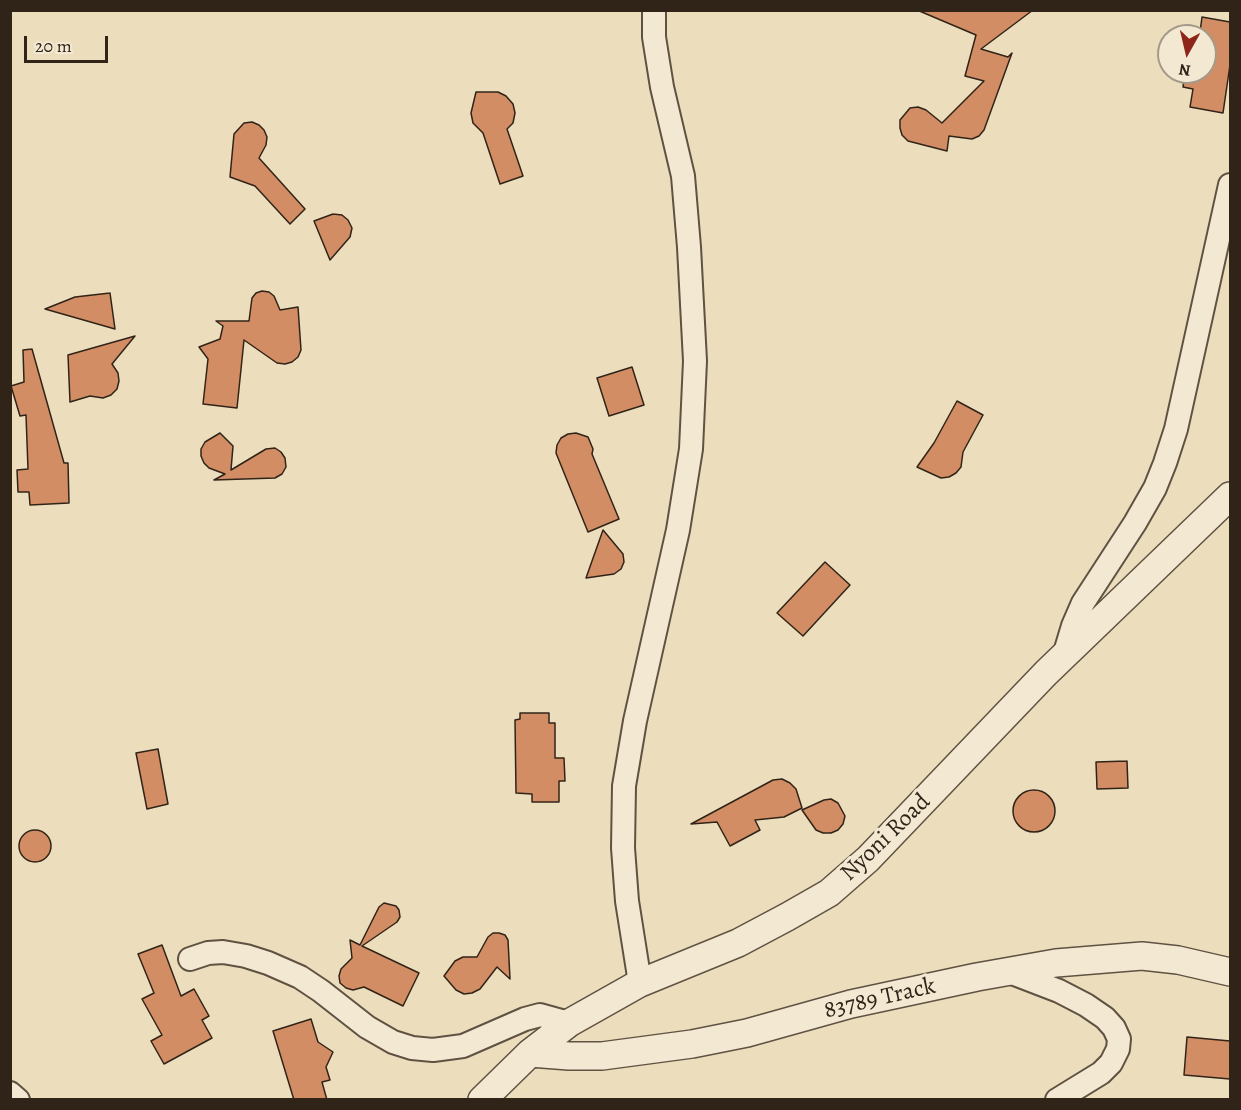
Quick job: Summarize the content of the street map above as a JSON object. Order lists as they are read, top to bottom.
{
  "streets": {
    "street": ["Nyoni Road", "83789 Track"]
  },
  "crossings": [
    ["Nyoni Road", "83789 Track"]
  ],
  "scale_bar": "20 m",
  "north": "bottom"
}
